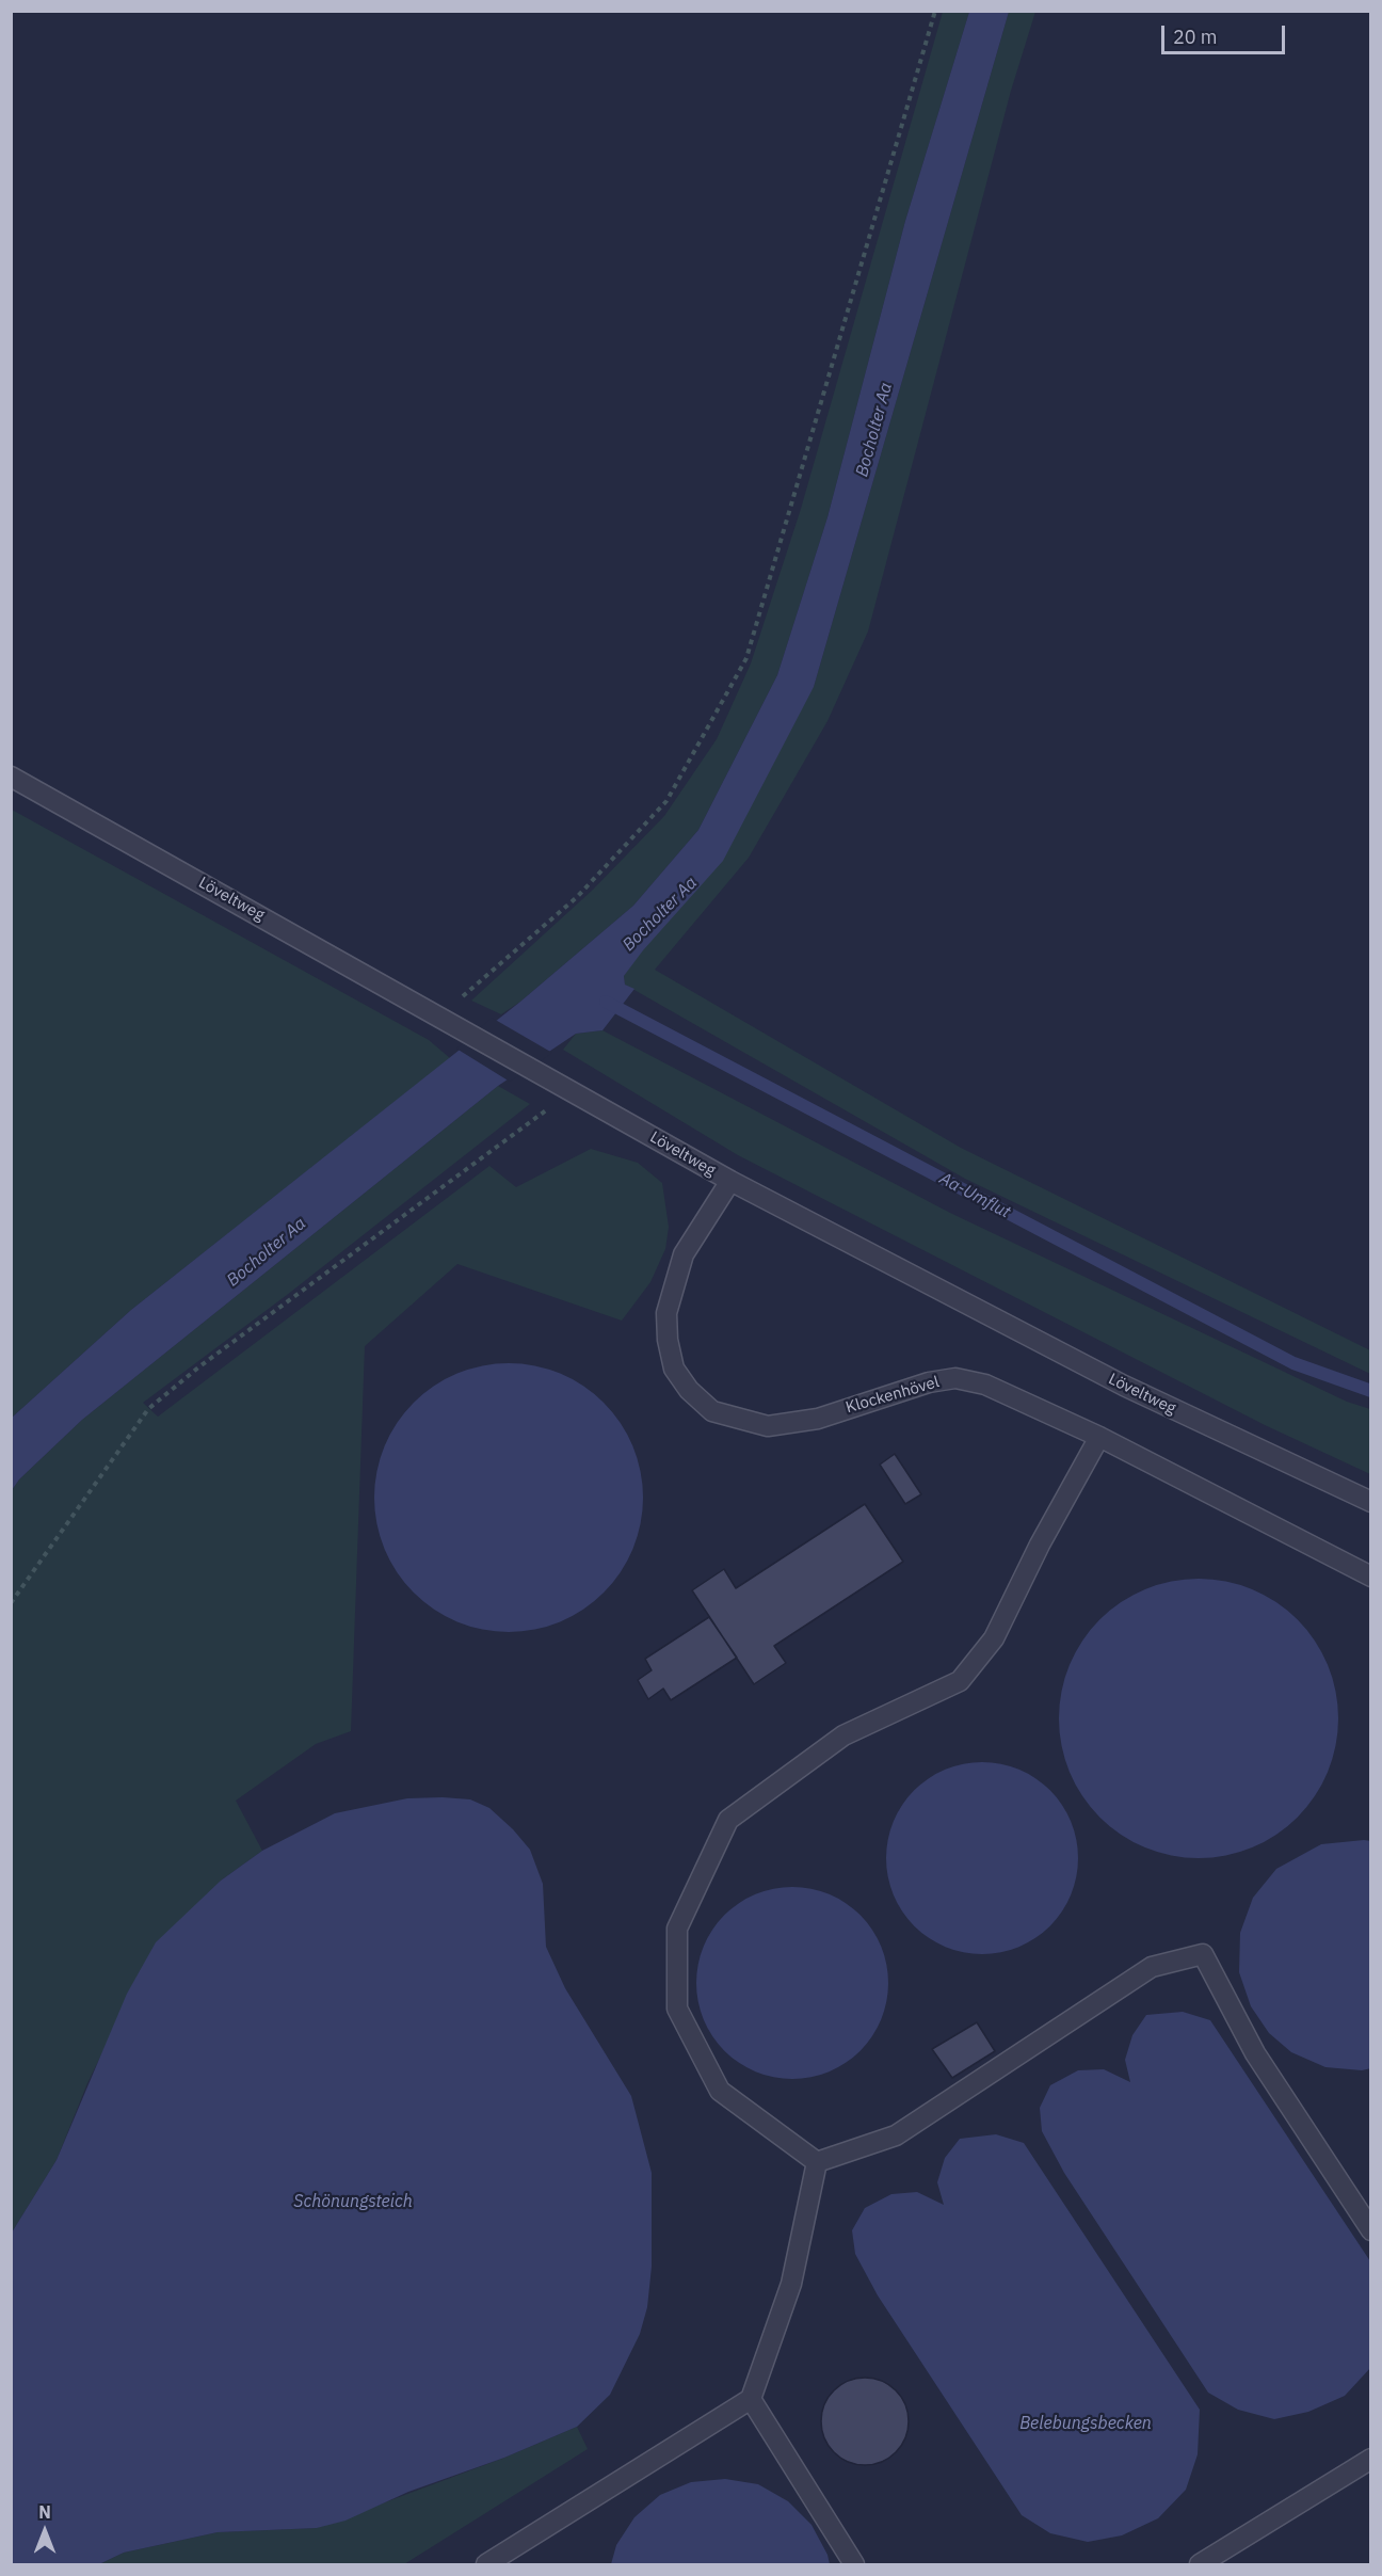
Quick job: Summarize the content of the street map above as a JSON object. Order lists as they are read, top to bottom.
{
  "streets": {
    "street": ["Löveltweg", "Klockenhövel"]
  },
  "crossings": [
    ["Löveltweg", "Klockenhövel"]
  ],
  "water": [
    "Bocholter Aa",
    "Aa-Umflut",
    "Schönungsteich",
    "Belebungsbecken"
  ],
  "scale_bar": "20 m",
  "north": "top"
}
